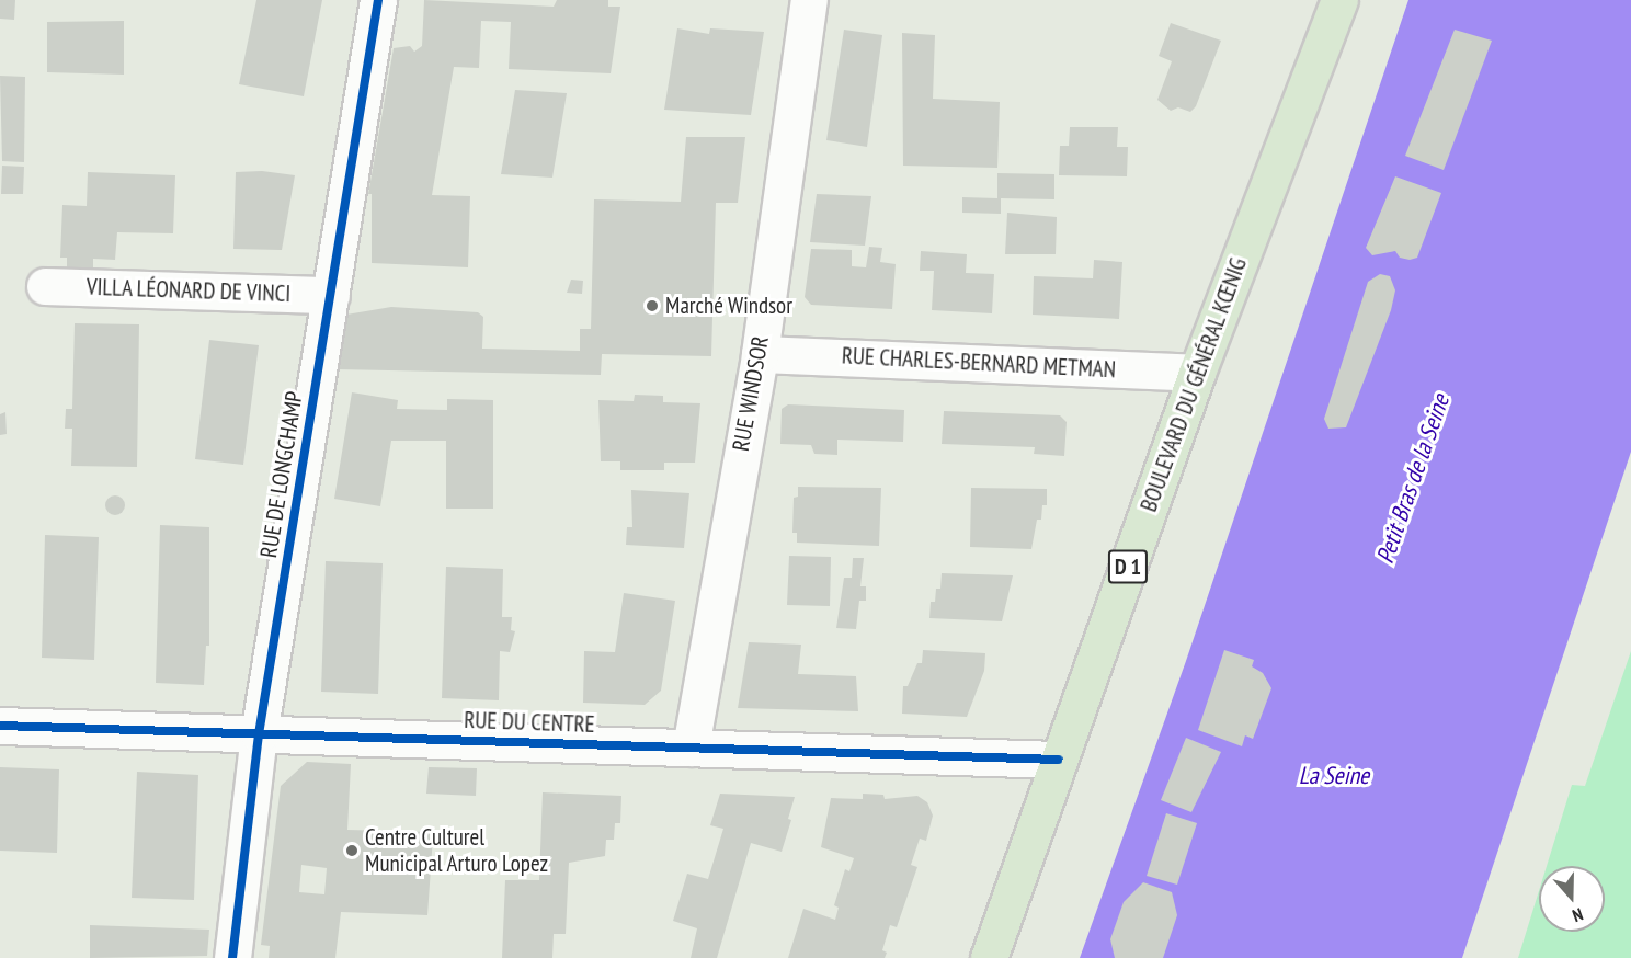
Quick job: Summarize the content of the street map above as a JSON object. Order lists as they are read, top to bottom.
{
  "streets": {
    "main road": ["BOULEVARD DU GÉNÉRAL KŒNIG", "D 1"],
    "street": [
      "VILLA LÉONARD DE VINCI",
      "RUE CHARLES-BERNARD METMAN",
      "RUE WINDSOR",
      "RUE DE LONGCHAMP",
      "RUE DU CENTRE"
    ]
  },
  "crossings": [
    ["VILLA LÉONARD DE VINCI", "RUE DE LONGCHAMP"],
    ["RUE CHARLES-BERNARD METMAN", "BOULEVARD DU GÉNÉRAL KŒNIG"],
    ["RUE CHARLES-BERNARD METMAN", "RUE WINDSOR"],
    ["BOULEVARD DU GÉNÉRAL KŒNIG", "RUE DU CENTRE"],
    ["RUE WINDSOR", "RUE DU CENTRE"],
    ["RUE DE LONGCHAMP", "RUE DU CENTRE"]
  ],
  "water": ["Petit Bras de la Seine", "La Seine"],
  "places": ["Marché Windsor", "Centre Culturel Municipal Arturo Lopez"],
  "north": "bottom"
}
